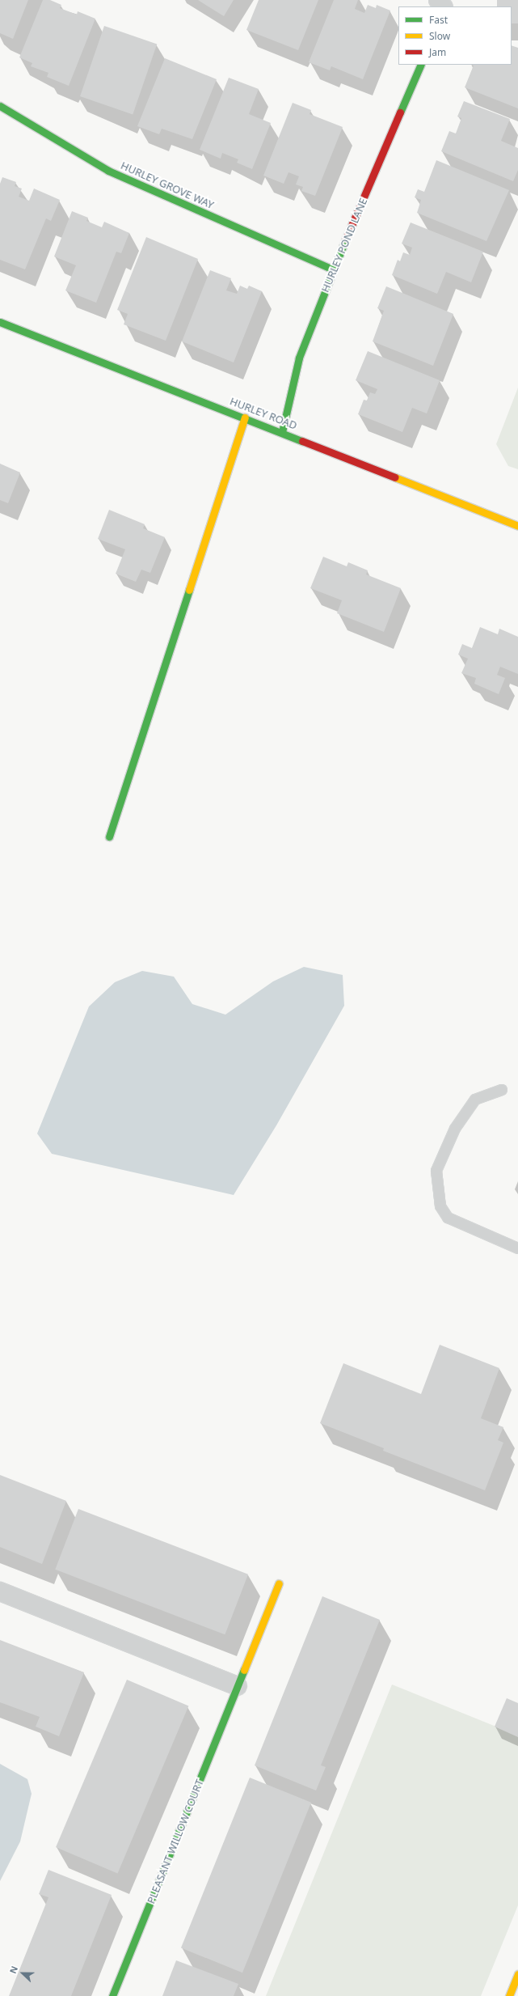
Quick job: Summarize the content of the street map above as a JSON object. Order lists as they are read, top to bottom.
{
  "streets": {
    "street": [
      "HURLEY GROVE WAY",
      "HURLEY POND LANE",
      "HURLEY ROAD",
      "PLEASANT WILLOW COURT"
    ]
  },
  "crossings": [
    ["HURLEY GROVE WAY", "HURLEY POND LANE"],
    ["HURLEY POND LANE", "HURLEY ROAD"]
  ],
  "legend": ["Fast", "Slow", "Jam"],
  "north": "left"
}
